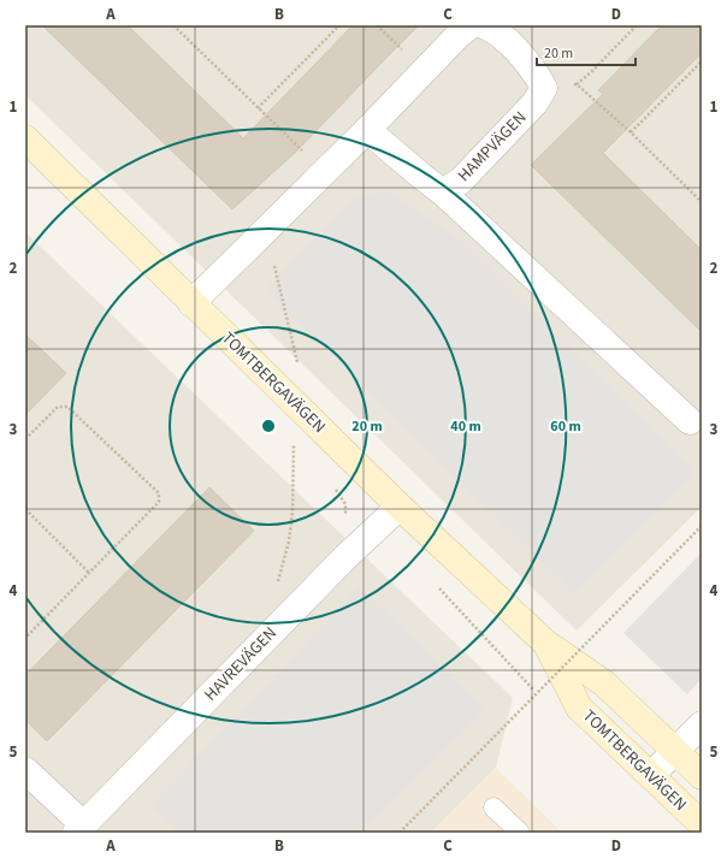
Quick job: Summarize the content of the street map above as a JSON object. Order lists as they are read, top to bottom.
{
  "streets": {
    "street": ["HAMPVÄGEN", "TOMTBERGAVÄGEN", "HAVREVÄGEN"]
  },
  "crossings": [
    ["TOMTBERGAVÄGEN", "HAVREVÄGEN"]
  ],
  "scale_bar": "20 m",
  "grid": {
    "columns": [
      "A",
      "B",
      "C",
      "D"
    ],
    "rows": [
      "1",
      "2",
      "3",
      "4",
      "5"
    ]
  },
  "rings": ["20 m", "40 m", "60 m"]
}
